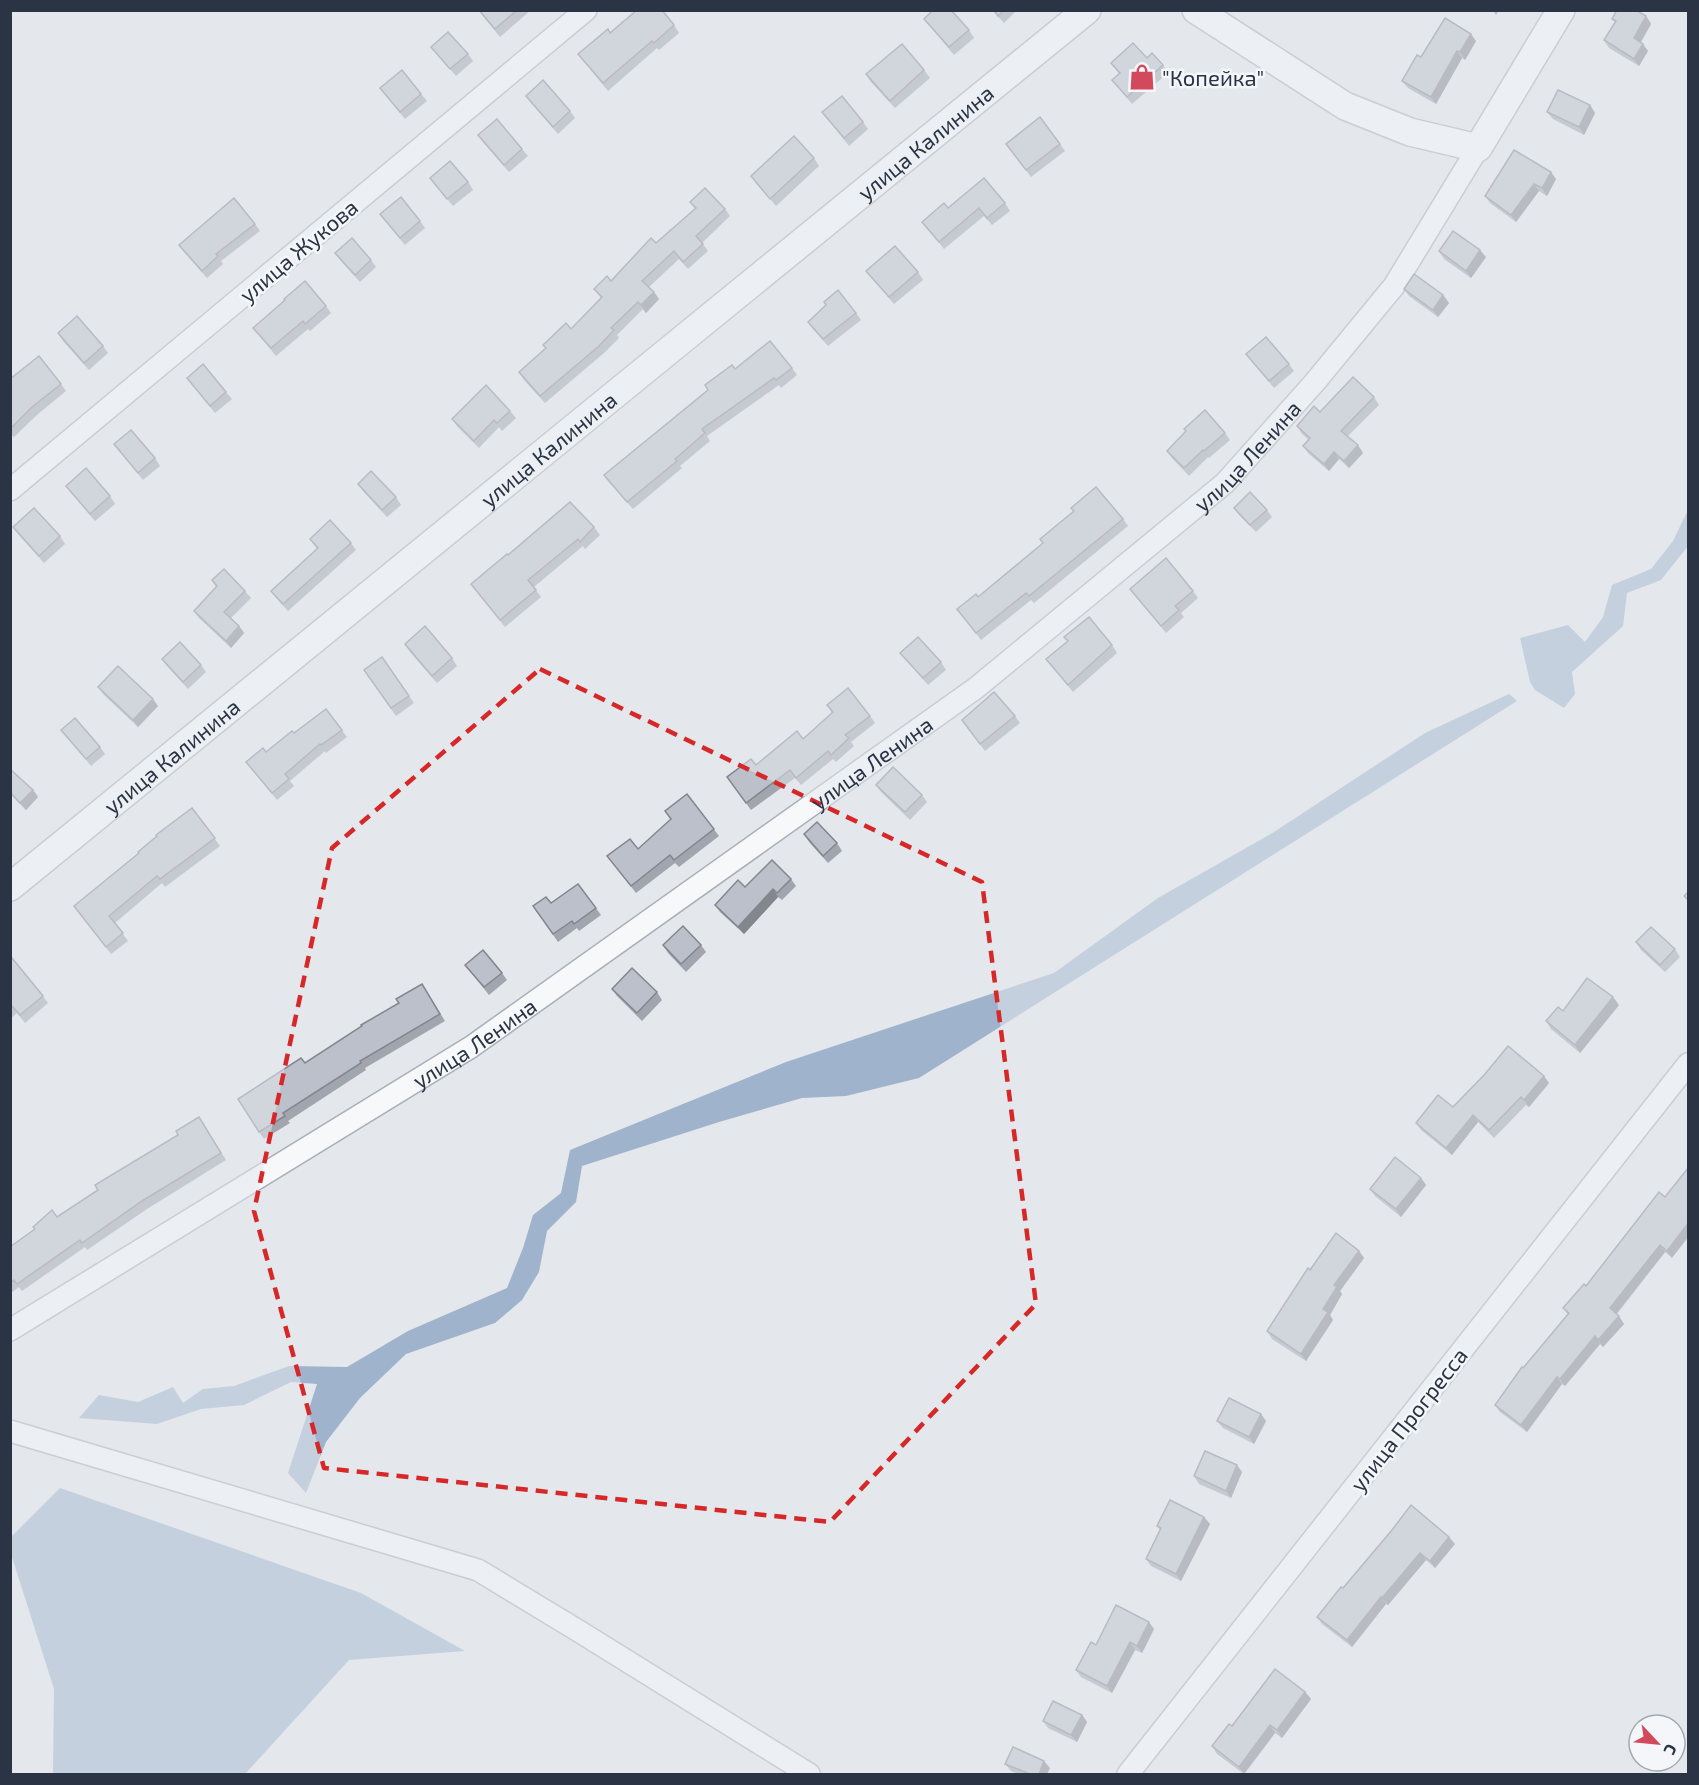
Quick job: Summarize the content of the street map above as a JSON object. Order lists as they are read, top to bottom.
{
  "streets": {
    "street": [
      "улица Калинина",
      "улица Жукова",
      "улица Ленина",
      "улица Прогресса"
    ]
  },
  "places": {
    "shop": ["\"Копейка\""]
  },
  "north": "bottom right"
}
